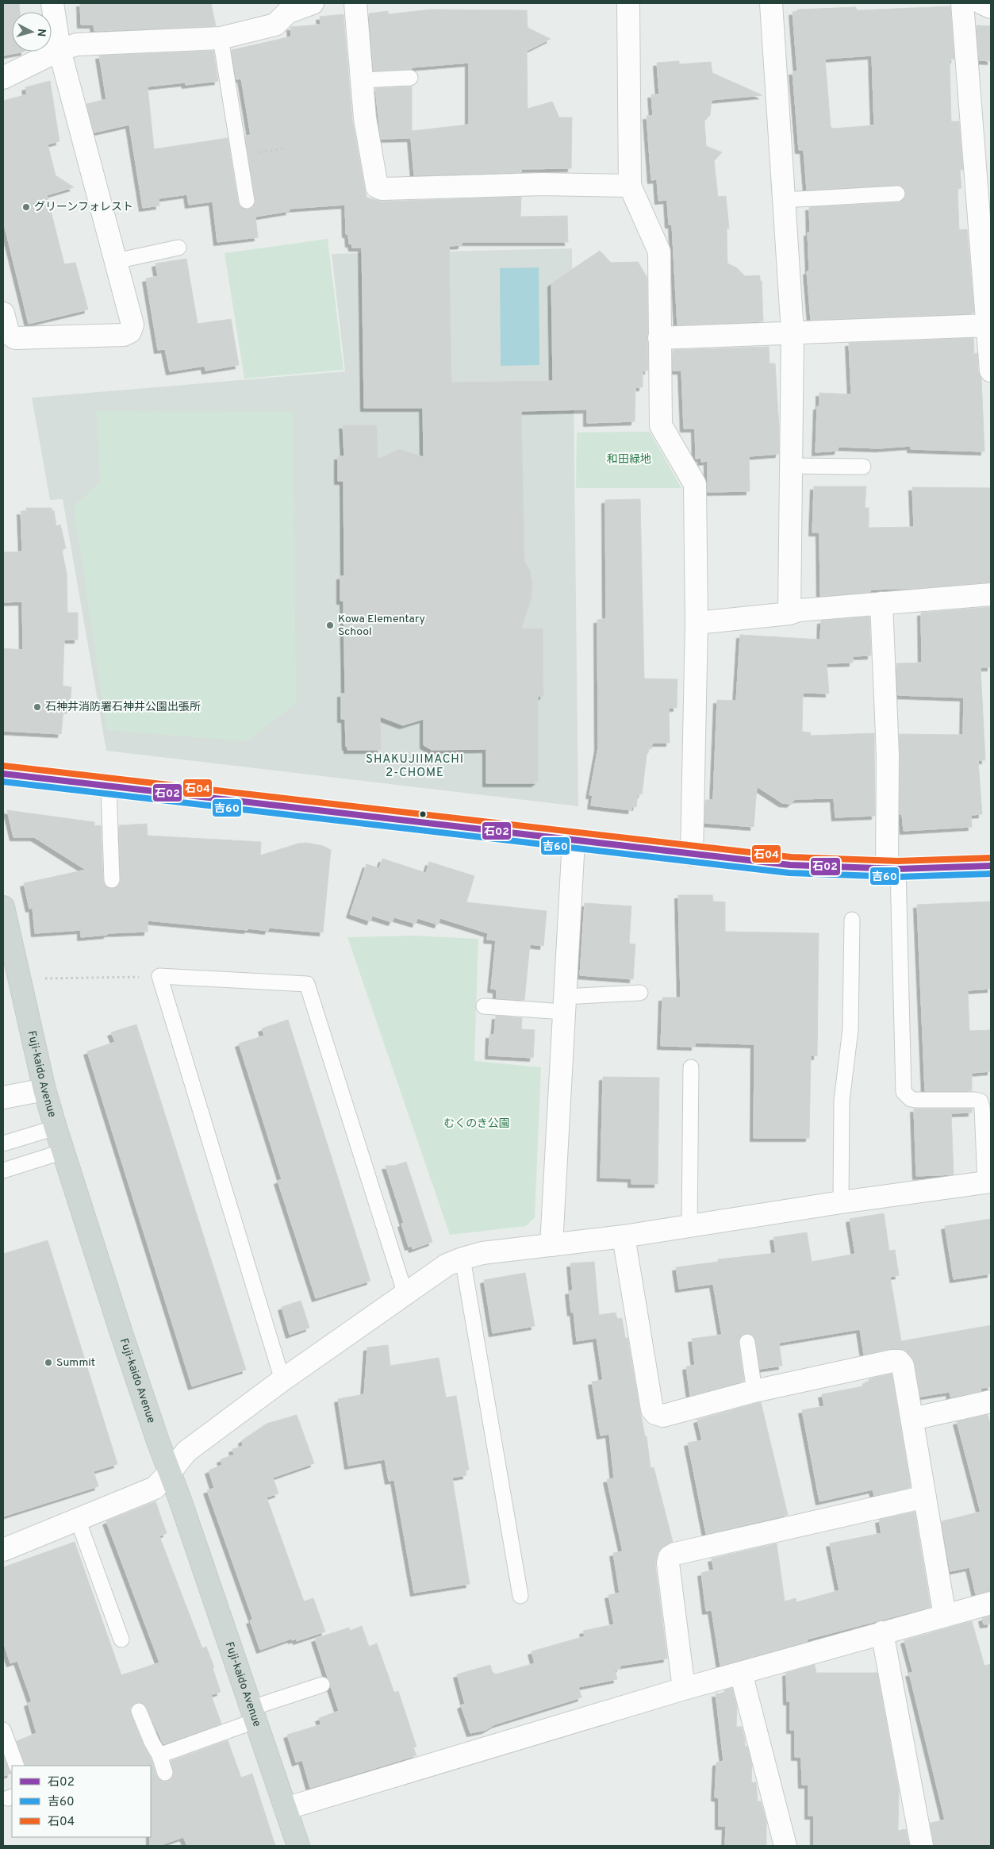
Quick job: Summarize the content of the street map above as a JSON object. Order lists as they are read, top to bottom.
{
  "streets": {
    "main road": ["Fuji-kaido Avenue"]
  },
  "districts": ["SHAKUJIIMACHI 2-CHOME"],
  "parks": ["和田緑地", "むくのき公園"],
  "places": [
    "グリーンフォレスト",
    "Kowa Elementary School",
    "石神井消防署石神井公園出張所",
    "Summit"
  ],
  "lines": ["transit line 石04", "transit line 石02", "transit line 吉60"],
  "legend": ["石02", "吉60", "石04"],
  "north": "right"
}
